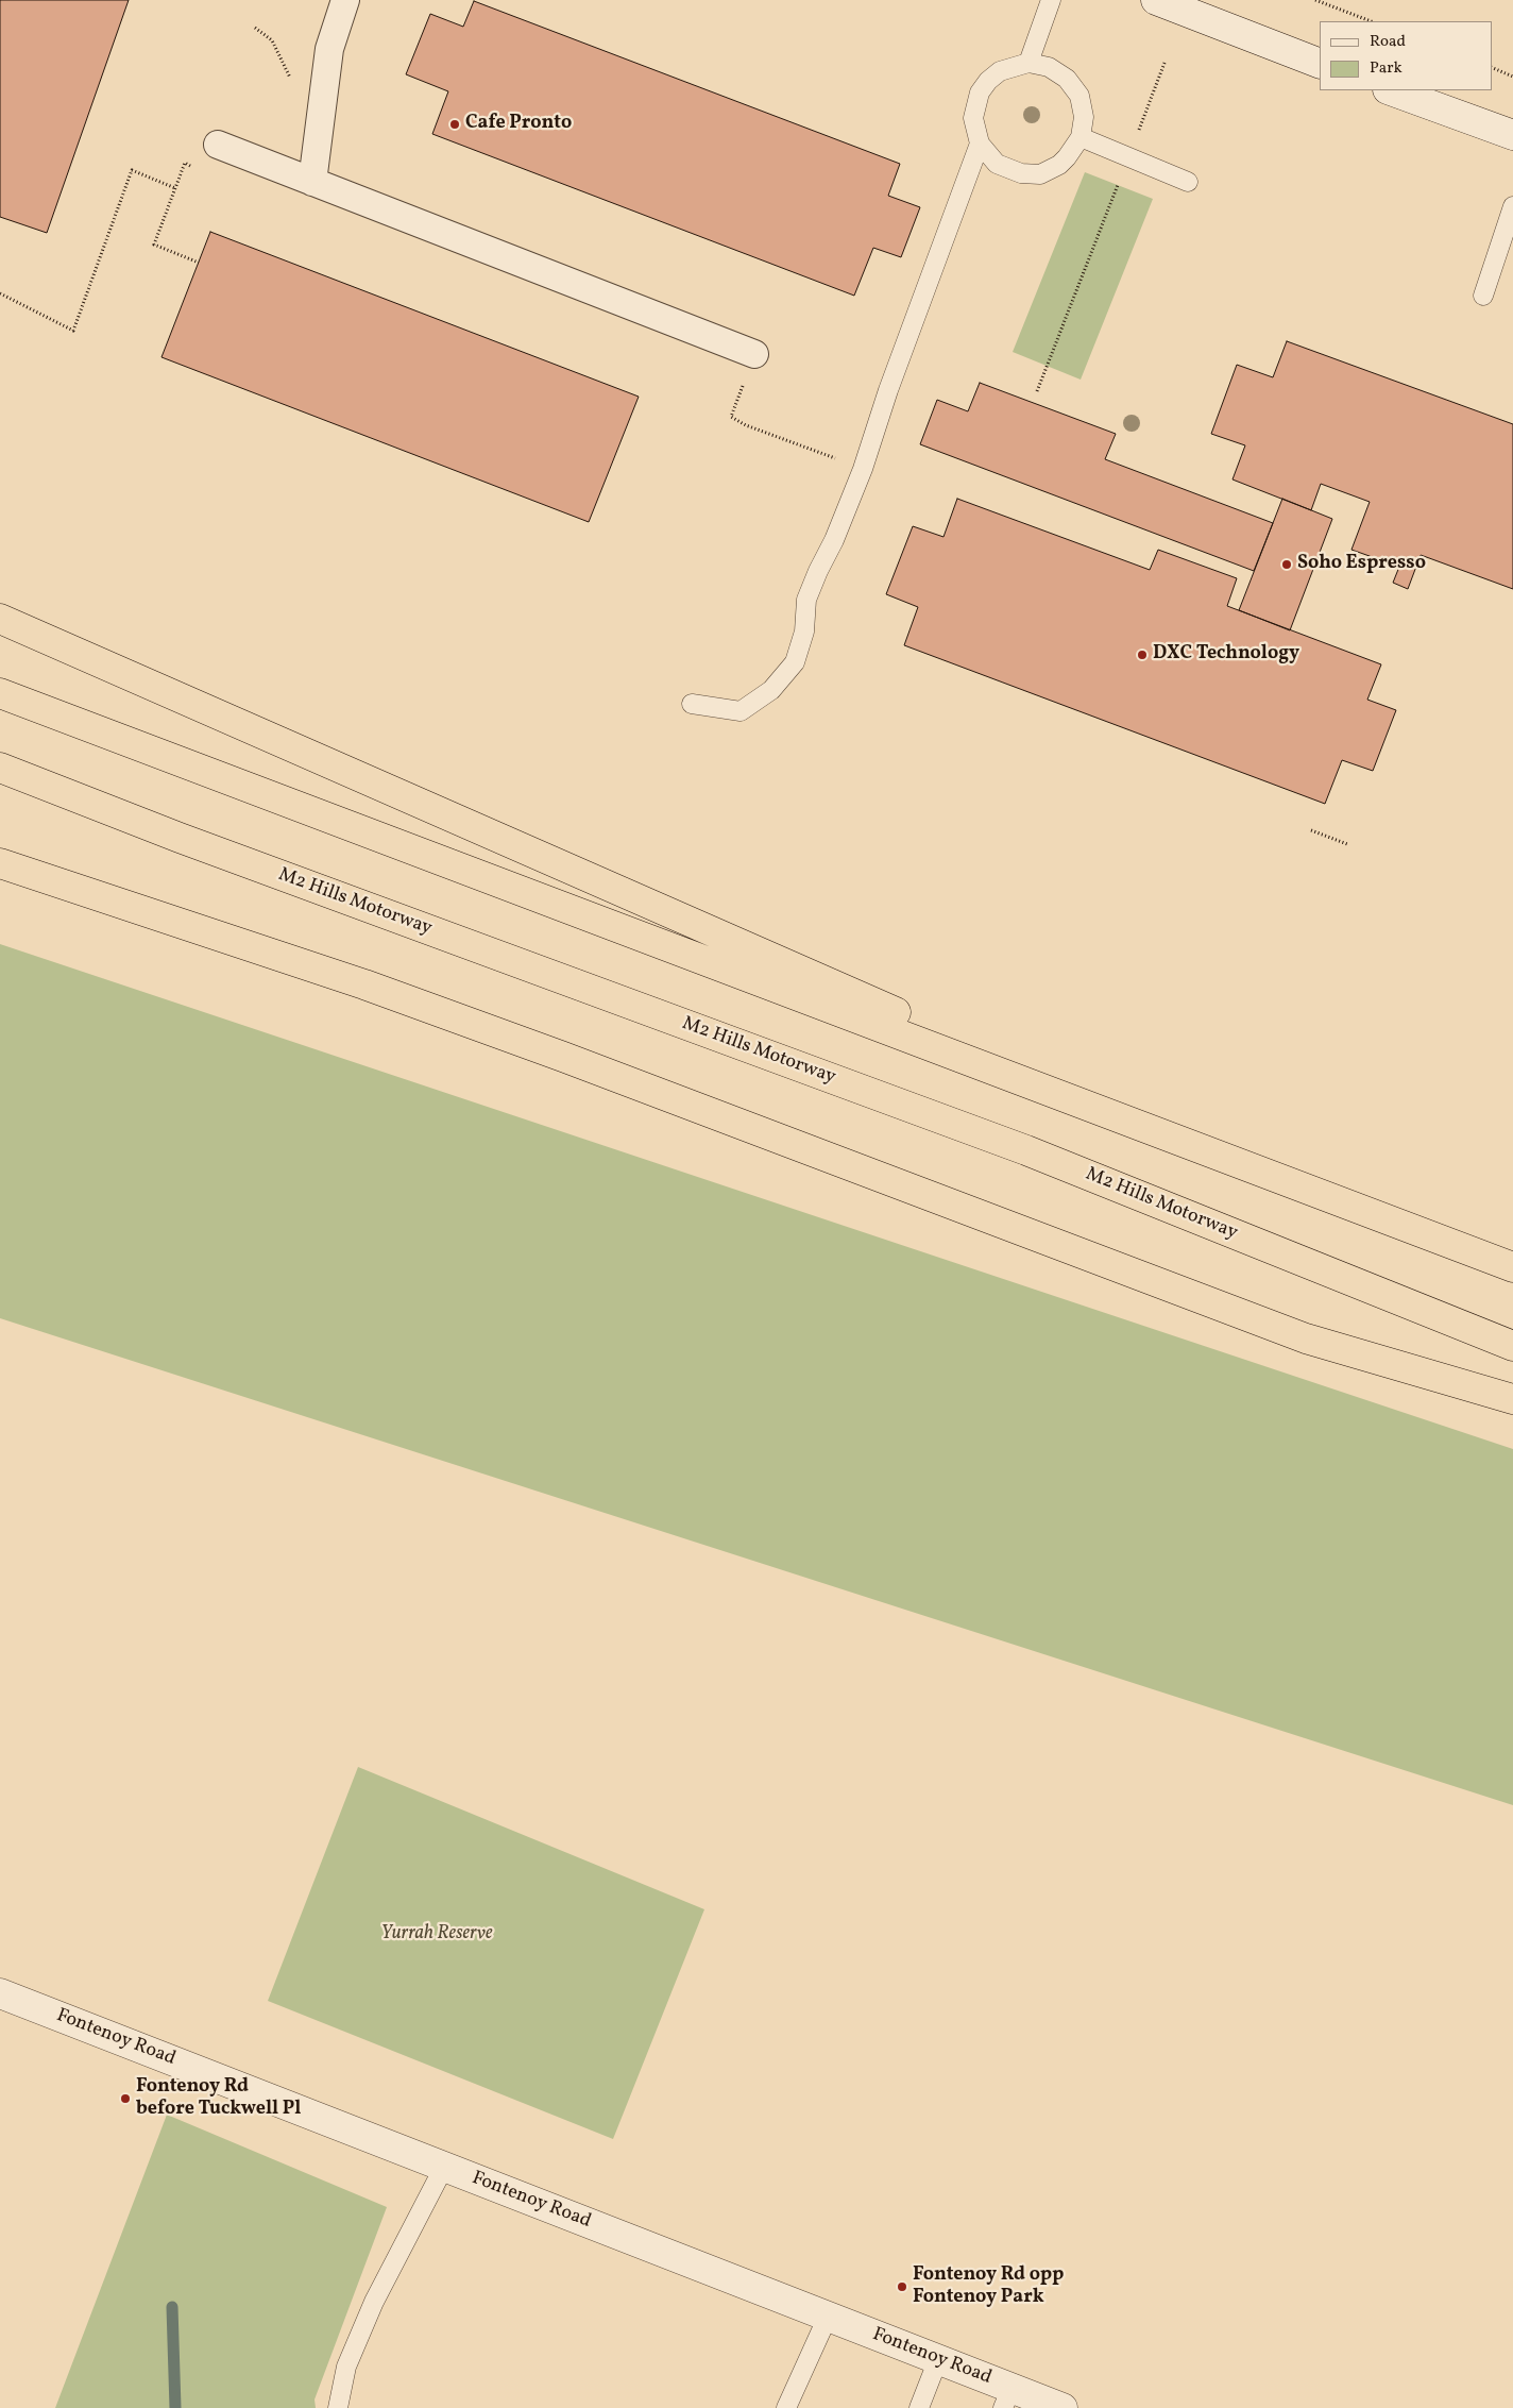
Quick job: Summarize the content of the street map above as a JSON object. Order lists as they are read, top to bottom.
{
  "streets": {
    "highway": ["M2 Hills Motorway"],
    "street": ["Fontenoy Road"]
  },
  "parks": ["Yurrah Reserve"],
  "places": [
    "Cafe Pronto",
    "Soho Espresso",
    "DXC Technology",
    "Fontenoy Rd before Tuckwell Pl",
    "Fontenoy Rd opp Fontenoy Park"
  ],
  "legend": ["Road", "Park"]
}
